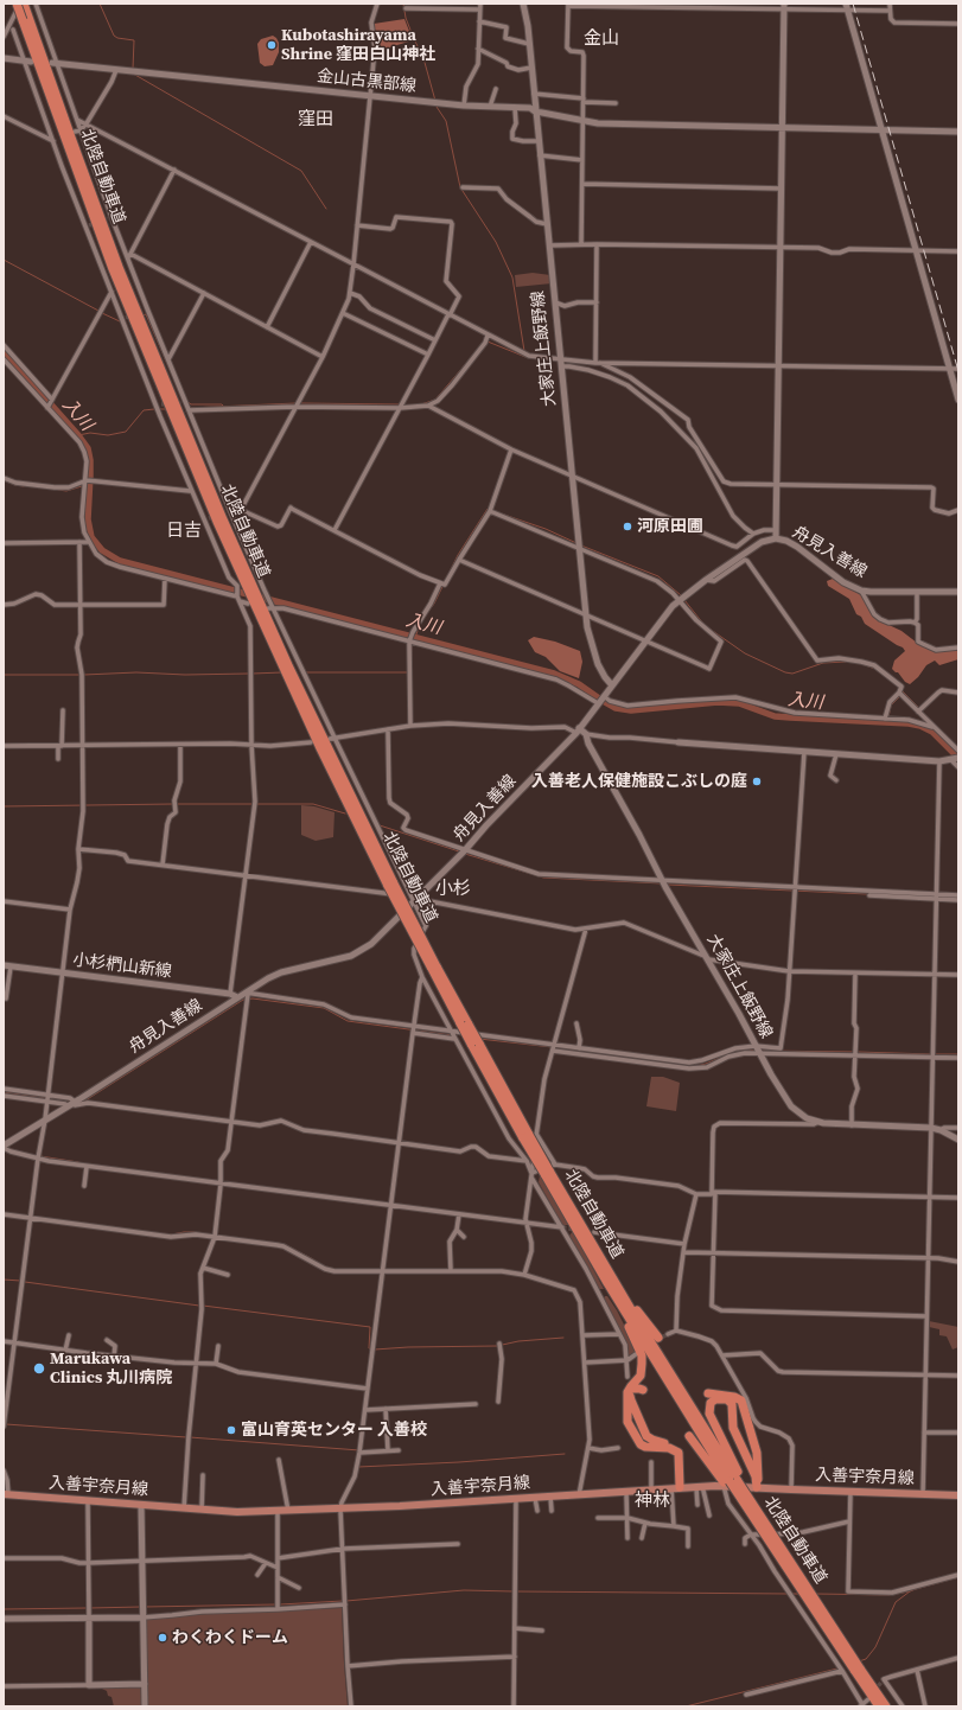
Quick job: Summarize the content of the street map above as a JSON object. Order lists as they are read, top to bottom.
{
  "streets": {
    "highway": ["北陸自動車道"],
    "main road": [
      "金山古黒部線",
      "大家庄上飯野線",
      "舟見入善線",
      "小杉椚山新線",
      "入善宇奈月線"
    ]
  },
  "crossings": [
    ["金山古黒部線", "大家庄上飯野線"],
    ["北陸自動車道", "入善宇奈月線"],
    ["大家庄上飯野線", "舟見入善線"],
    ["舟見入善線", "小杉椚山新線"]
  ],
  "districts": [
    "金山",
    "窪田",
    "日吉",
    "小杉",
    "神林"
  ],
  "water": ["入川"],
  "places": [
    "Kubotashirayama Shrine 窪田白山神社",
    "河原田圃",
    "入善老人保健施設こぶしの庭",
    "Marukawa Clinics 丸川病院",
    "富山育英センター 入善校",
    "わくわくドーム"
  ]
}
